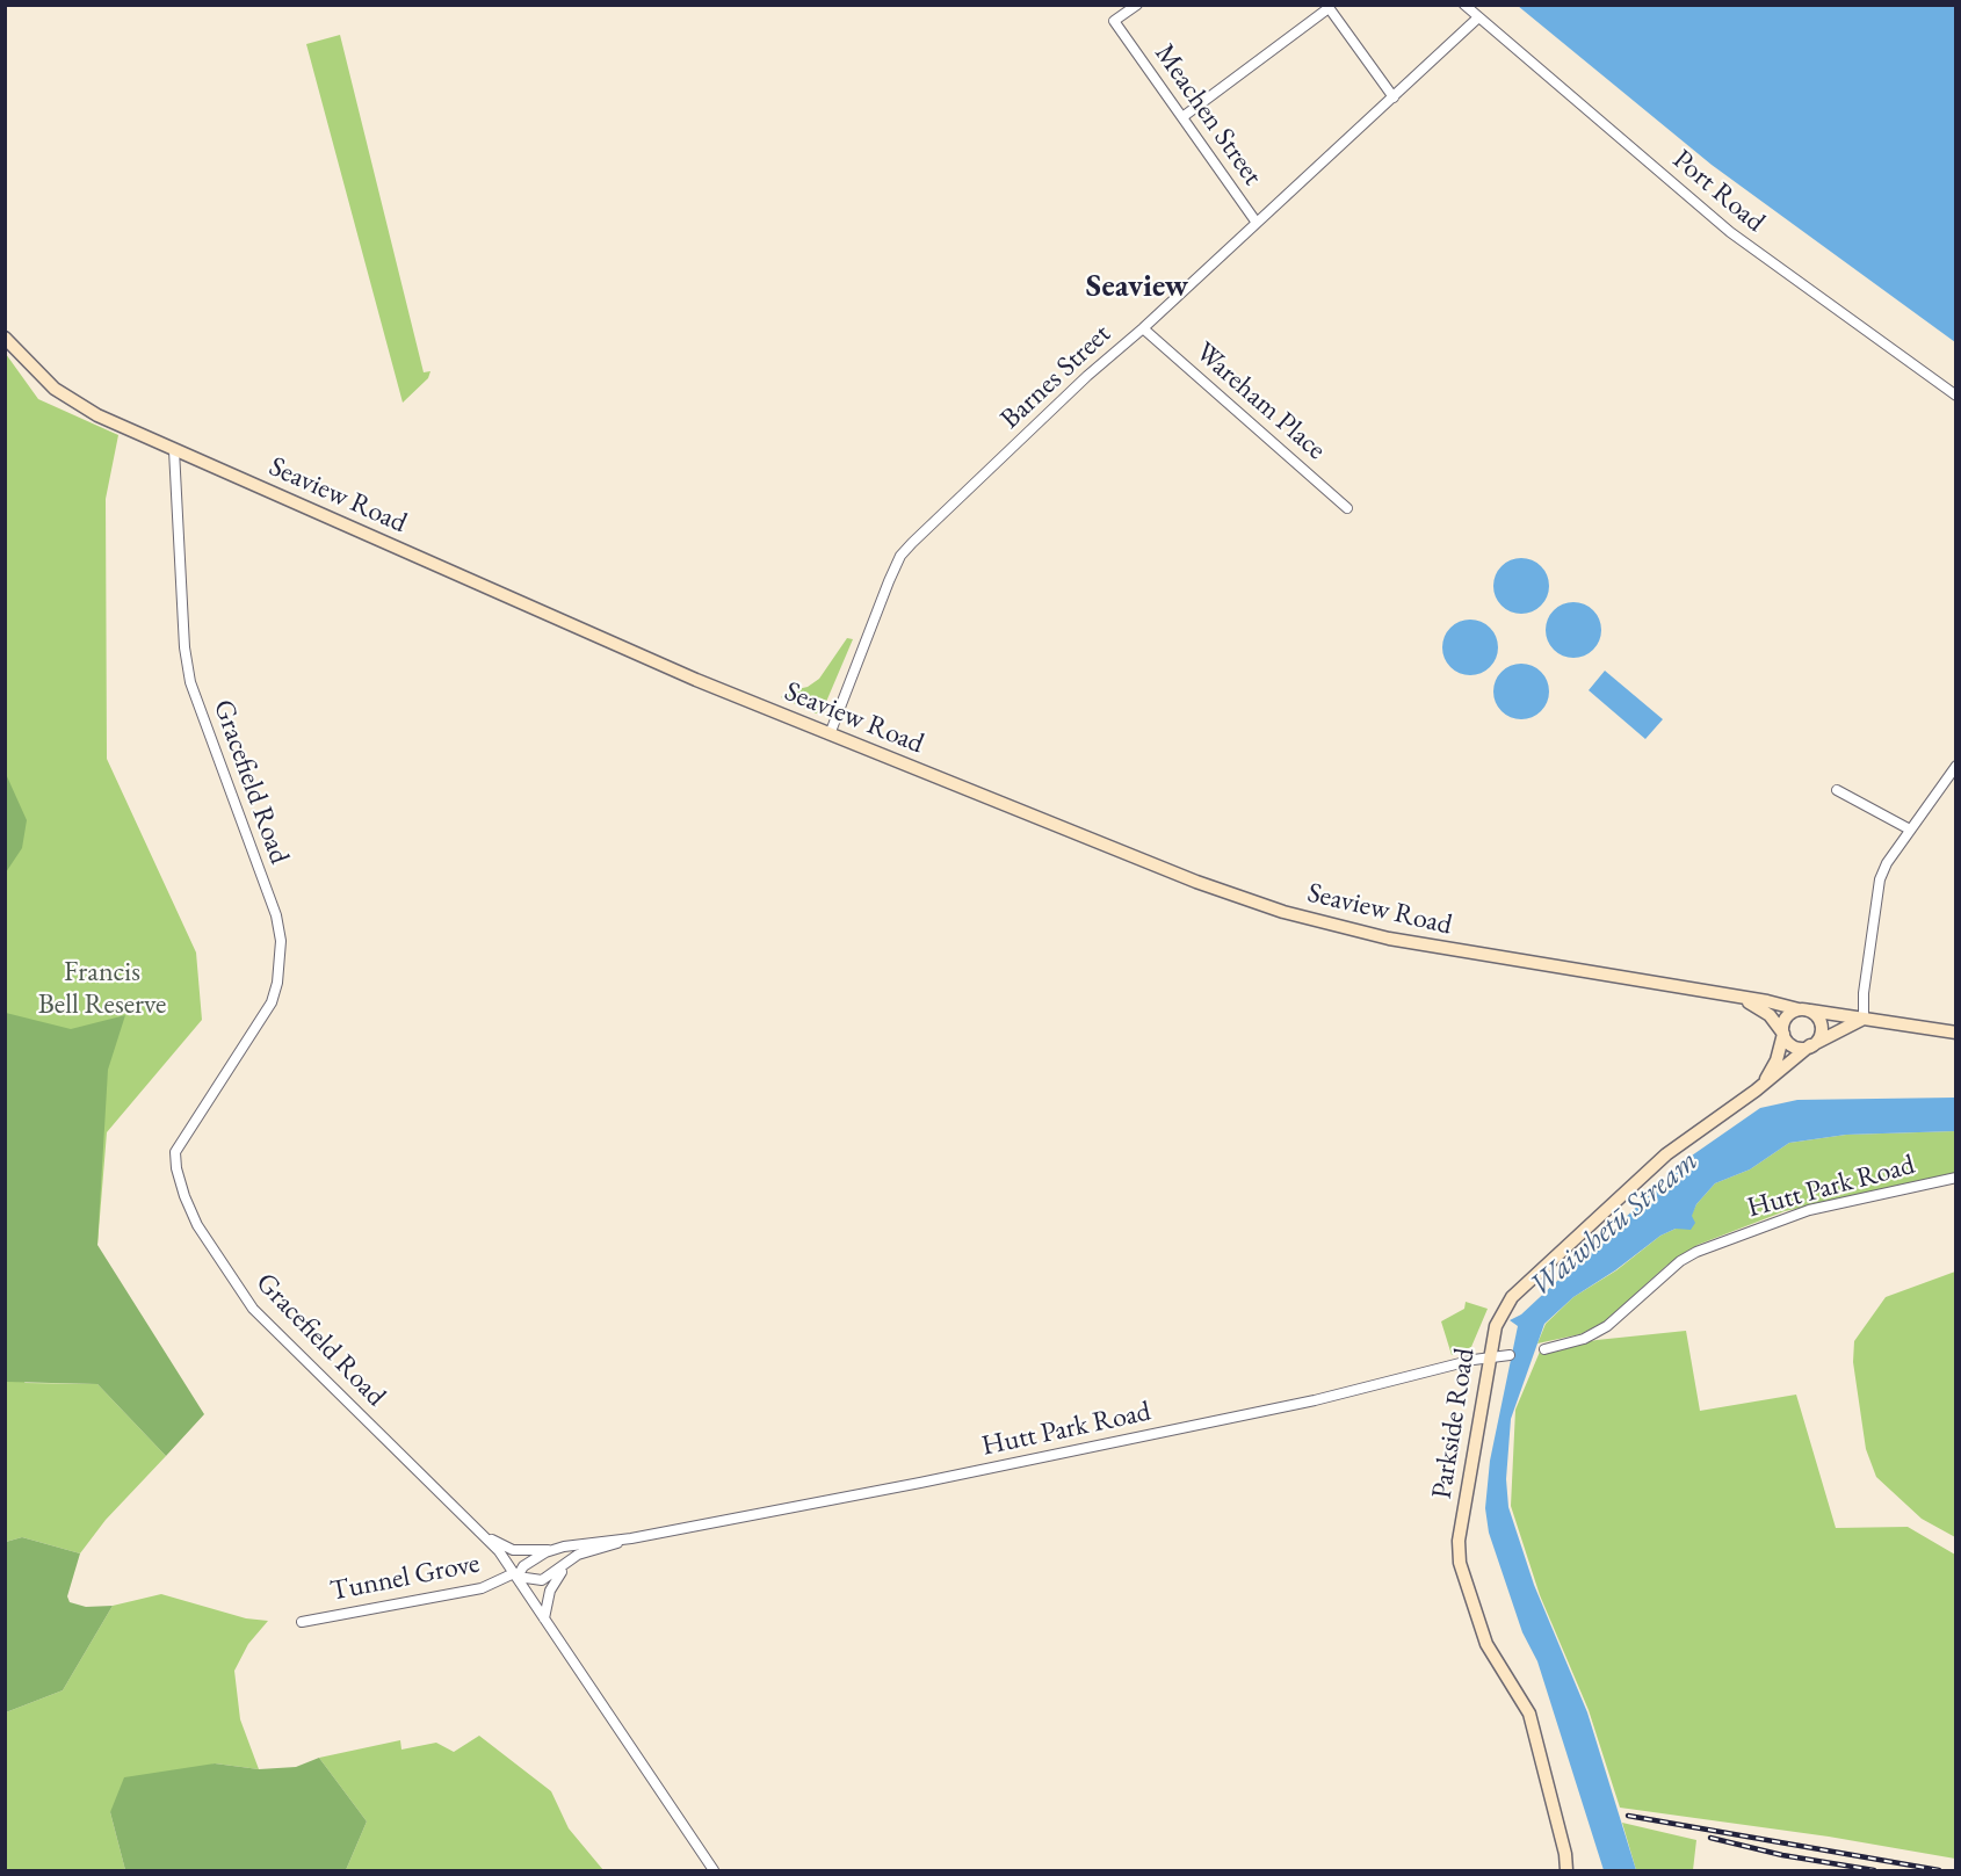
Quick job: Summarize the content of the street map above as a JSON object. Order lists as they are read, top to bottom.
{
  "streets": {
    "main road": ["Seaview Road", "Parkside Road"],
    "street": [
      "Meachen Street",
      "Port Road",
      "Barnes Street",
      "Wareham Place",
      "Gracefield Road",
      "Hutt Park Road",
      "Tunnel Grove"
    ]
  },
  "crossings": [
    ["Meachen Street", "Barnes Street"],
    ["Port Road", "Barnes Street"],
    ["Barnes Street", "Wareham Place"],
    ["Barnes Street", "Seaview Road"],
    ["Seaview Road", "Gracefield Road"],
    ["Seaview Road", "Parkside Road"],
    ["Gracefield Road", "Hutt Park Road"],
    ["Gracefield Road", "Tunnel Grove"],
    ["Hutt Park Road", "Parkside Road"],
    ["Hutt Park Road", "Tunnel Grove"]
  ],
  "districts": ["Seaview"],
  "water": ["Waiwhetū Stream"],
  "parks": ["Francis Bell Reserve"]
}
